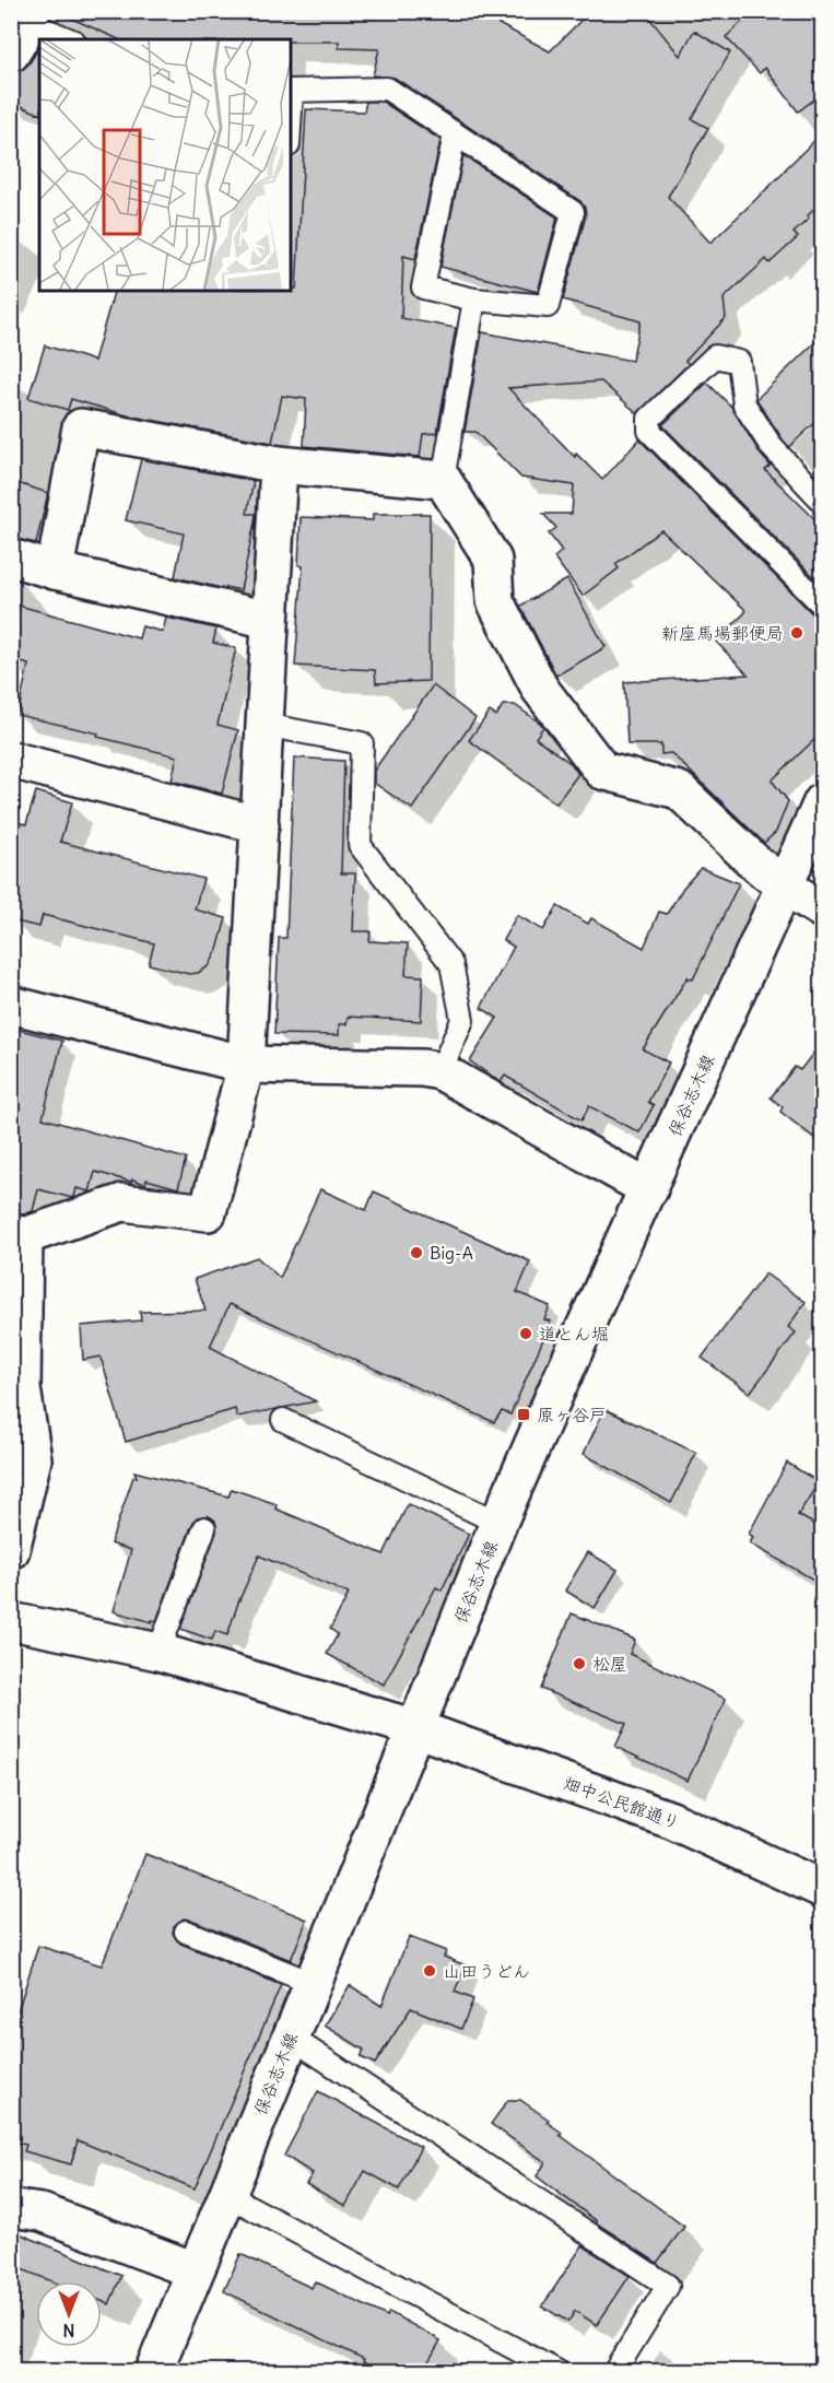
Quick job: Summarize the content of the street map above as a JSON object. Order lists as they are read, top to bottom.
{
  "streets": {
    "street": ["保谷志木線", "畑中公民館通り"]
  },
  "crossings": [
    ["保谷志木線", "畑中公民館通り"]
  ],
  "places": {
    "other": [
      "新座馬場郵便局",
      "Big-A",
      "道とん堀",
      "松屋",
      "山田うどん"
    ],
    "transit": ["原ヶ谷戸"]
  },
  "north": "bottom"
}
